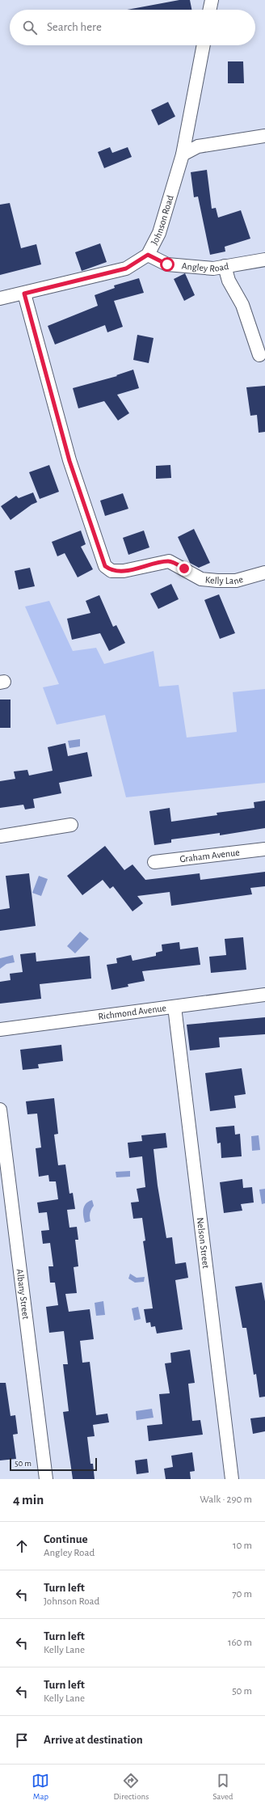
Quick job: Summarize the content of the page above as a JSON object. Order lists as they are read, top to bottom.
{
  "streets": {
    "street": [
      "Johnson Road",
      "Angley Road",
      "Kelly Lane",
      "Graham Avenue",
      "Richmond Avenue",
      "Nelson Street",
      "Albany Street"
    ]
  },
  "crossings": [
    ["Johnson Road", "Angley Road"],
    ["Johnson Road", "Kelly Lane"],
    ["Richmond Avenue", "Nelson Street"]
  ],
  "scale_bar": "50 m",
  "page": {
    "search": "Search here",
    "scale": "50 m",
    "heading": ["4 min", "Walk · 290 m"],
    "list": [
      ["Continue", "Angley Road", "10 m"],
      ["Turn left", "Johnson Road", "70 m"],
      ["Turn left", "Kelly Lane", "160 m"],
      ["Turn left", "Kelly Lane", "50 m"],
      "Arrive at destination"
    ],
    "nav": ["Map", "Directions", "Saved"]
  }
}
